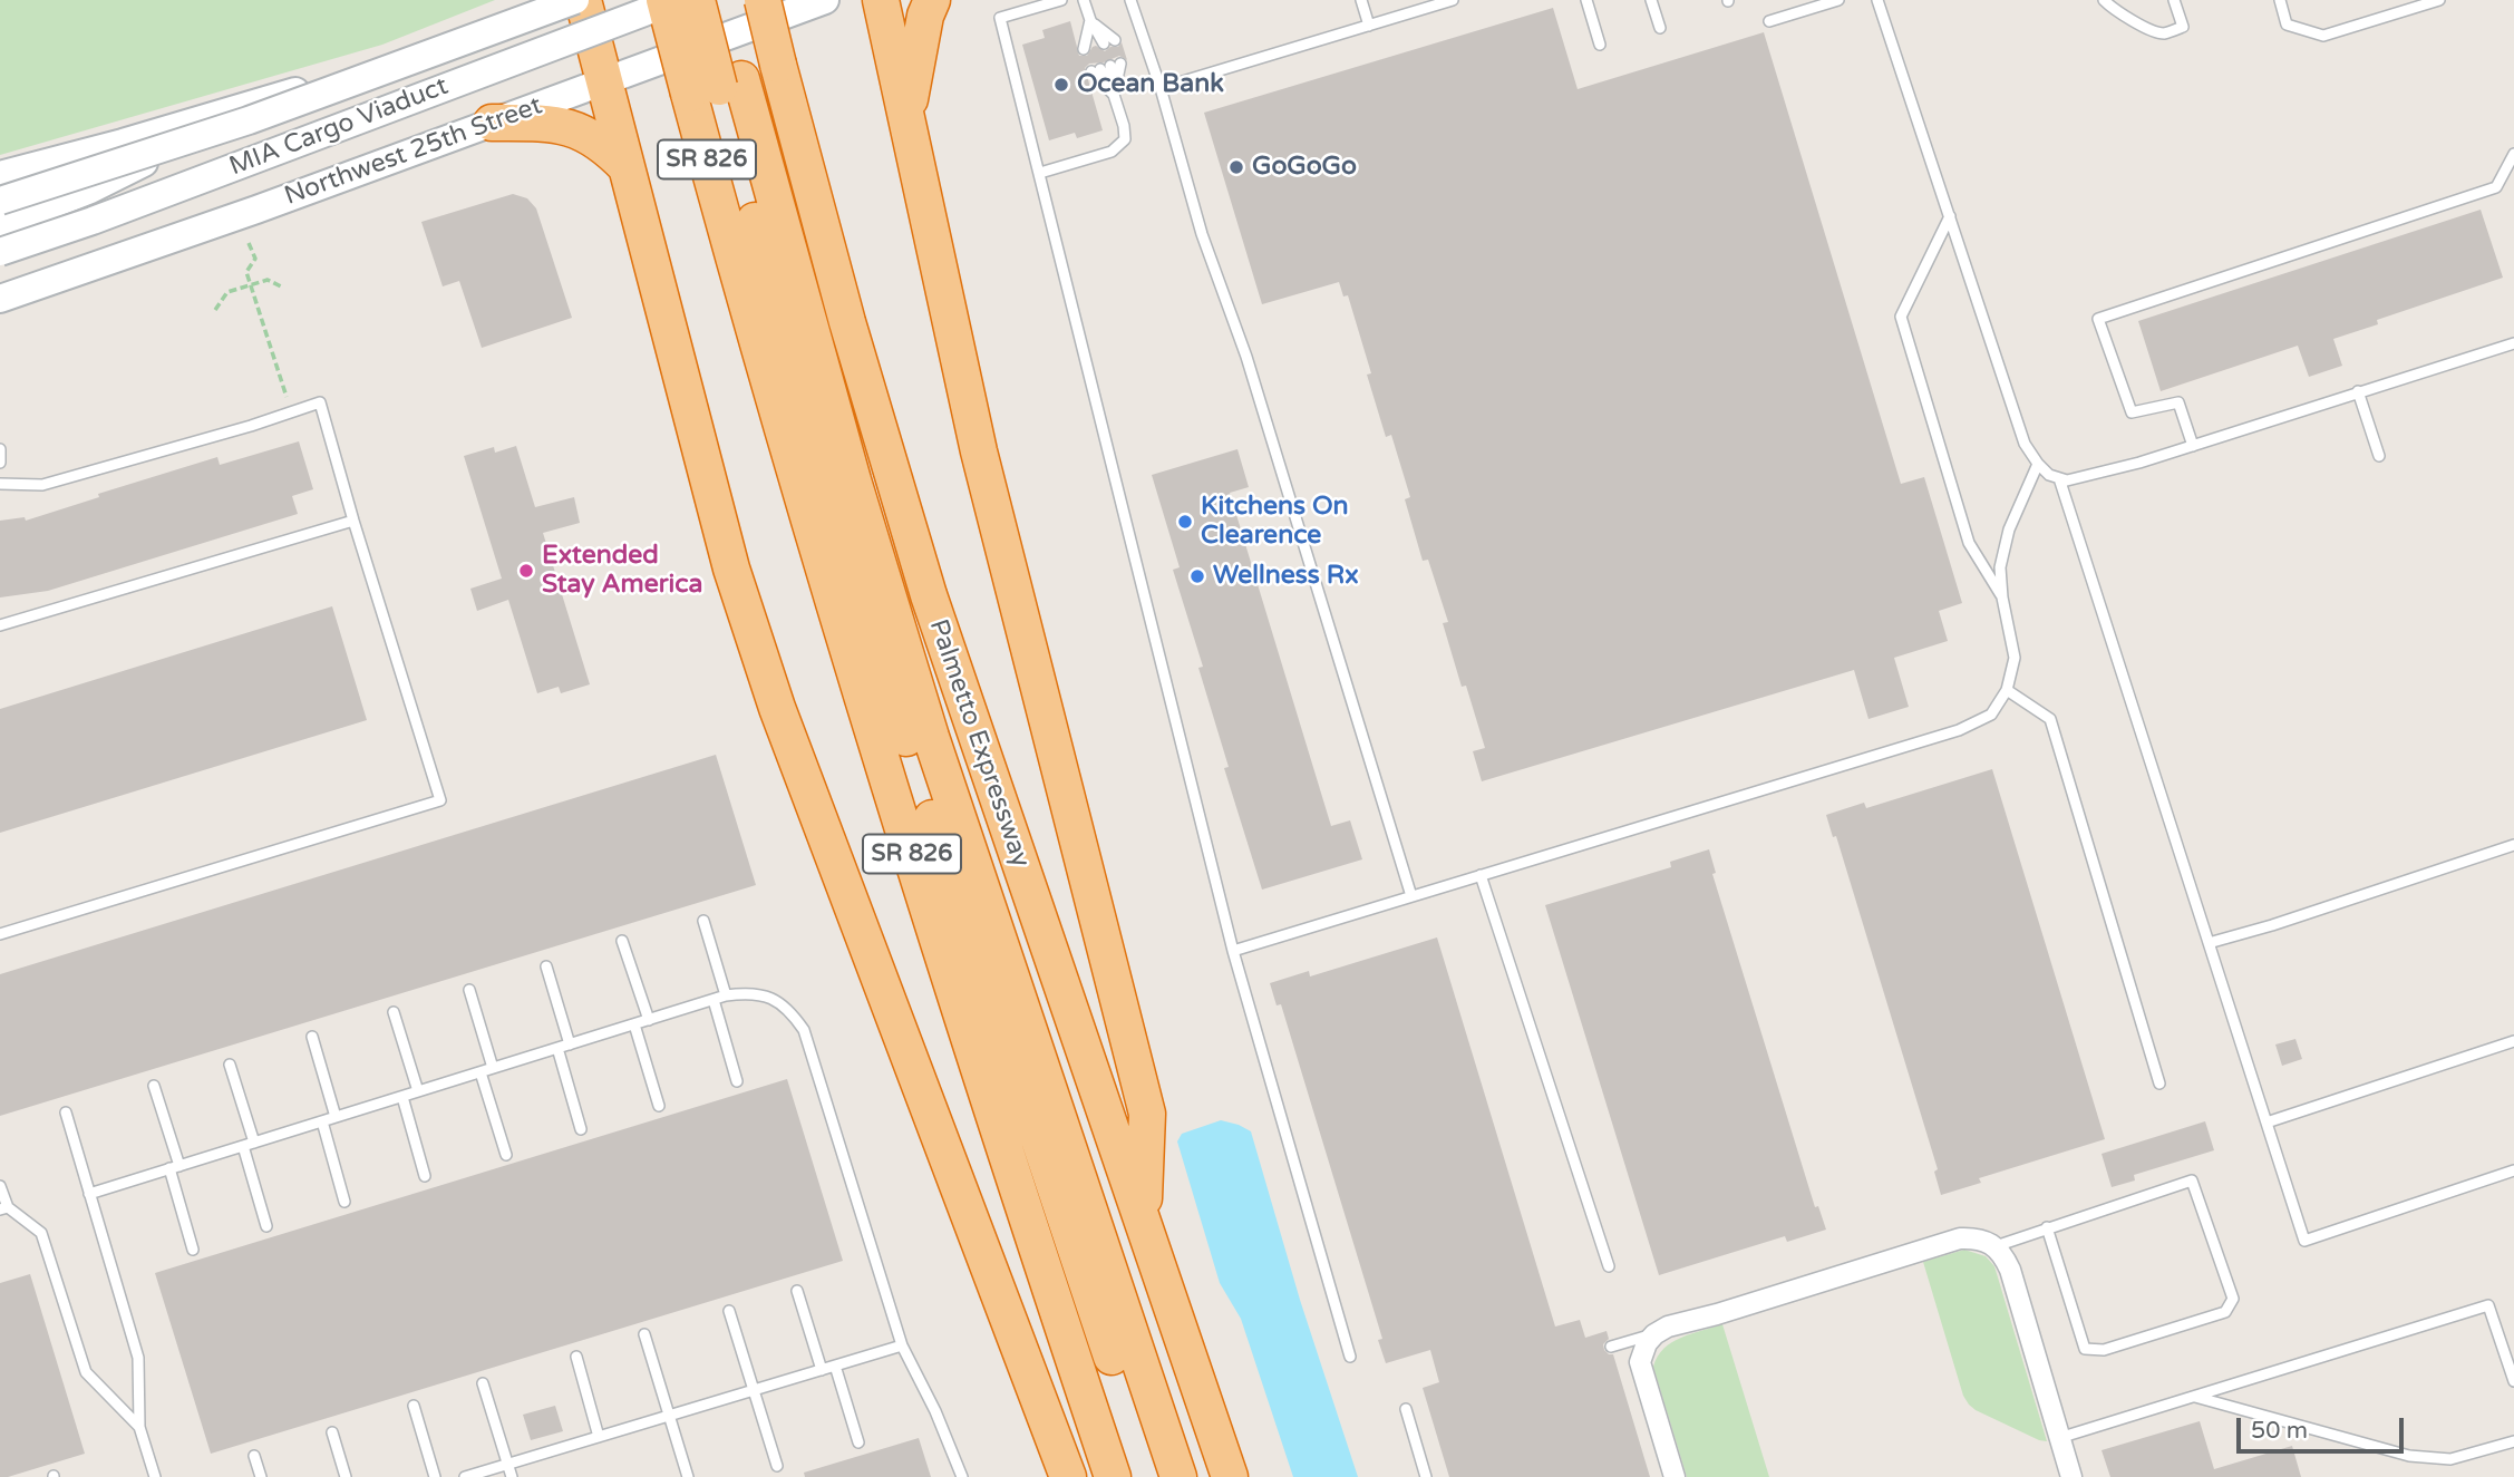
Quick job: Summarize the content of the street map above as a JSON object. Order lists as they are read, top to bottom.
{
  "streets": {
    "highway": ["SR 826", "Palmetto Expressway"],
    "main road": ["MIA Cargo Viaduct", "Northwest 25th Street"]
  },
  "places": [
    "Ocean Bank",
    "GoGoGo",
    "Kitchens On Clearence",
    "Extended Stay America",
    "Wellness Rx"
  ],
  "scale_bar": "50 m"
}
